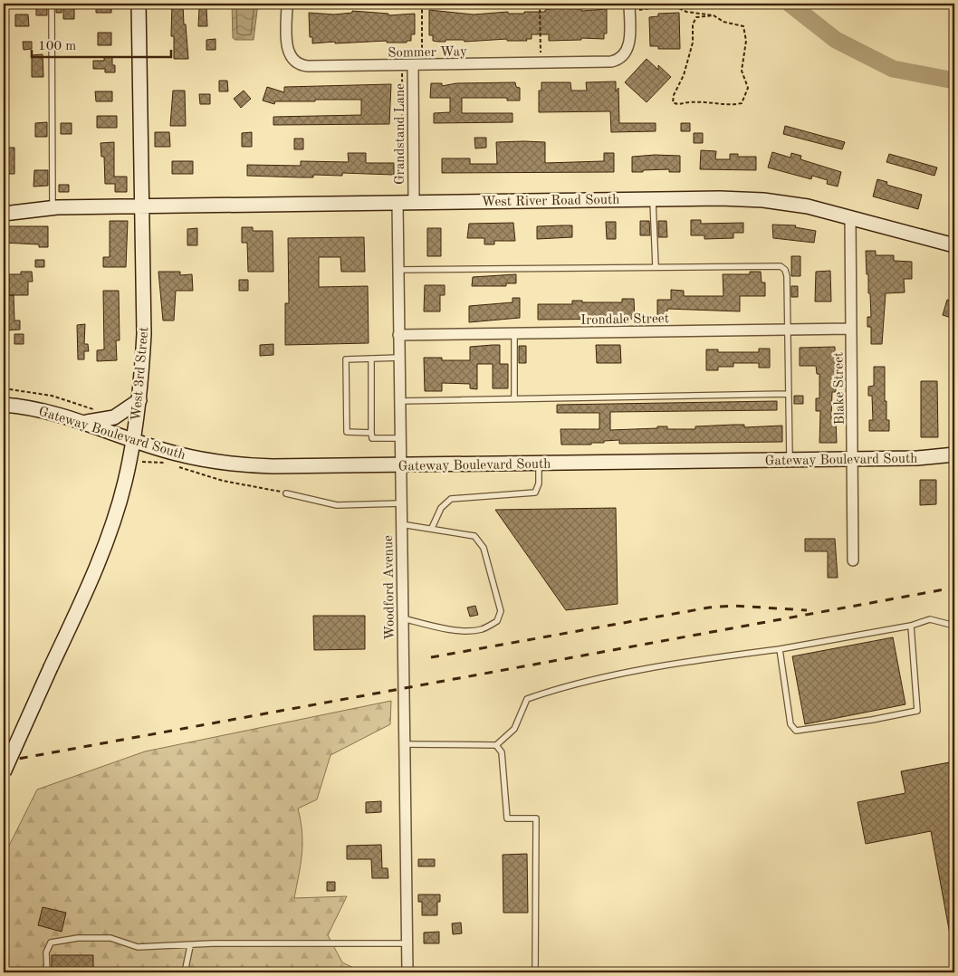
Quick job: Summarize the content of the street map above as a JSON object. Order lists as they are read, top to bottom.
{
  "streets": {
    "main road": ["West River Road South", "West 3rd Street", "Gateway Boulevard South"],
    "street": [
      "Sommer Way",
      "Grandstand Lane",
      "Irondale Street",
      "Blake Street",
      "Woodford Avenue"
    ]
  },
  "crossings": [
    ["Sommer Way", "Grandstand Lane"],
    ["Grandstand Lane", "West River Road South"],
    ["West River Road South", "West 3rd Street"],
    ["West River Road South", "Blake Street"],
    ["West River Road South", "Woodford Avenue"],
    ["Irondale Street", "Blake Street"],
    ["Irondale Street", "Woodford Avenue"],
    ["West 3rd Street", "Gateway Boulevard South"],
    ["Blake Street", "Gateway Boulevard South"],
    ["Gateway Boulevard South", "Woodford Avenue"]
  ],
  "scale_bar": "100 m"
}
